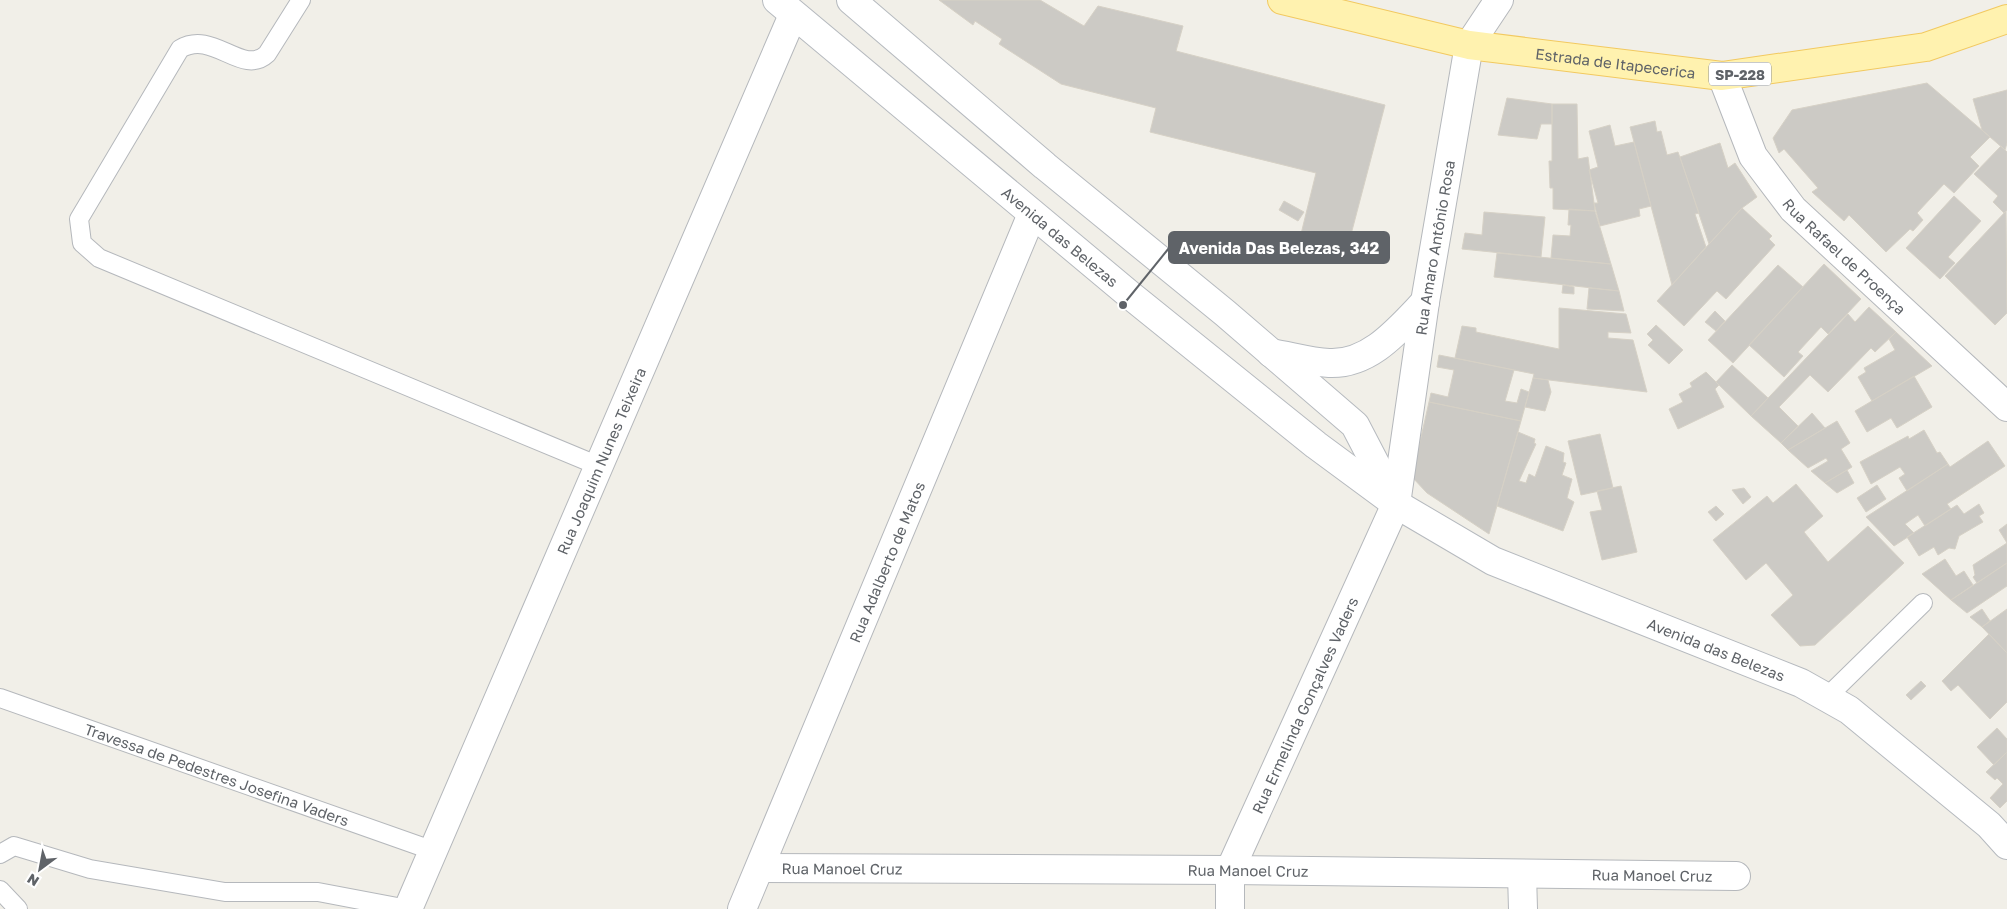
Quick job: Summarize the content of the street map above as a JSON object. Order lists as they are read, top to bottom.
{
  "streets": {
    "main road": ["Estrada de Itapecerica", "SP-228"],
    "street": [
      "Avenida das Belezas",
      "Rua Amaro Antônio Rosa",
      "Rua Rafael de Proença",
      "Rua Joaquim Nunes Teixeira",
      "Rua Adalberto de Matos",
      "Rua Ermelinda Gonçalves Vaders",
      "Rua Manoel Cruz"
    ],
    "lane": ["Travessa de Pedestres Josefina Vaders"]
  },
  "crossings": [
    ["Estrada de Itapecerica", "Rua Amaro Antônio Rosa"],
    ["Estrada de Itapecerica", "Rua Rafael de Proença"],
    ["Avenida das Belezas", "Rua Amaro Antônio Rosa"],
    ["Avenida das Belezas", "Rua Joaquim Nunes Teixeira"],
    ["Avenida das Belezas", "Rua Adalberto de Matos"],
    ["Avenida das Belezas", "Rua Ermelinda Gonçalves Vaders"],
    ["Rua Amaro Antônio Rosa", "Rua Ermelinda Gonçalves Vaders"],
    ["Rua Joaquim Nunes Teixeira", "Travessa de Pedestres Josefina Vaders"],
    ["Rua Adalberto de Matos", "Rua Manoel Cruz"],
    ["Rua Ermelinda Gonçalves Vaders", "Rua Manoel Cruz"]
  ],
  "places": ["Avenida Das Belezas, 342"],
  "north": "bottom left"
}
